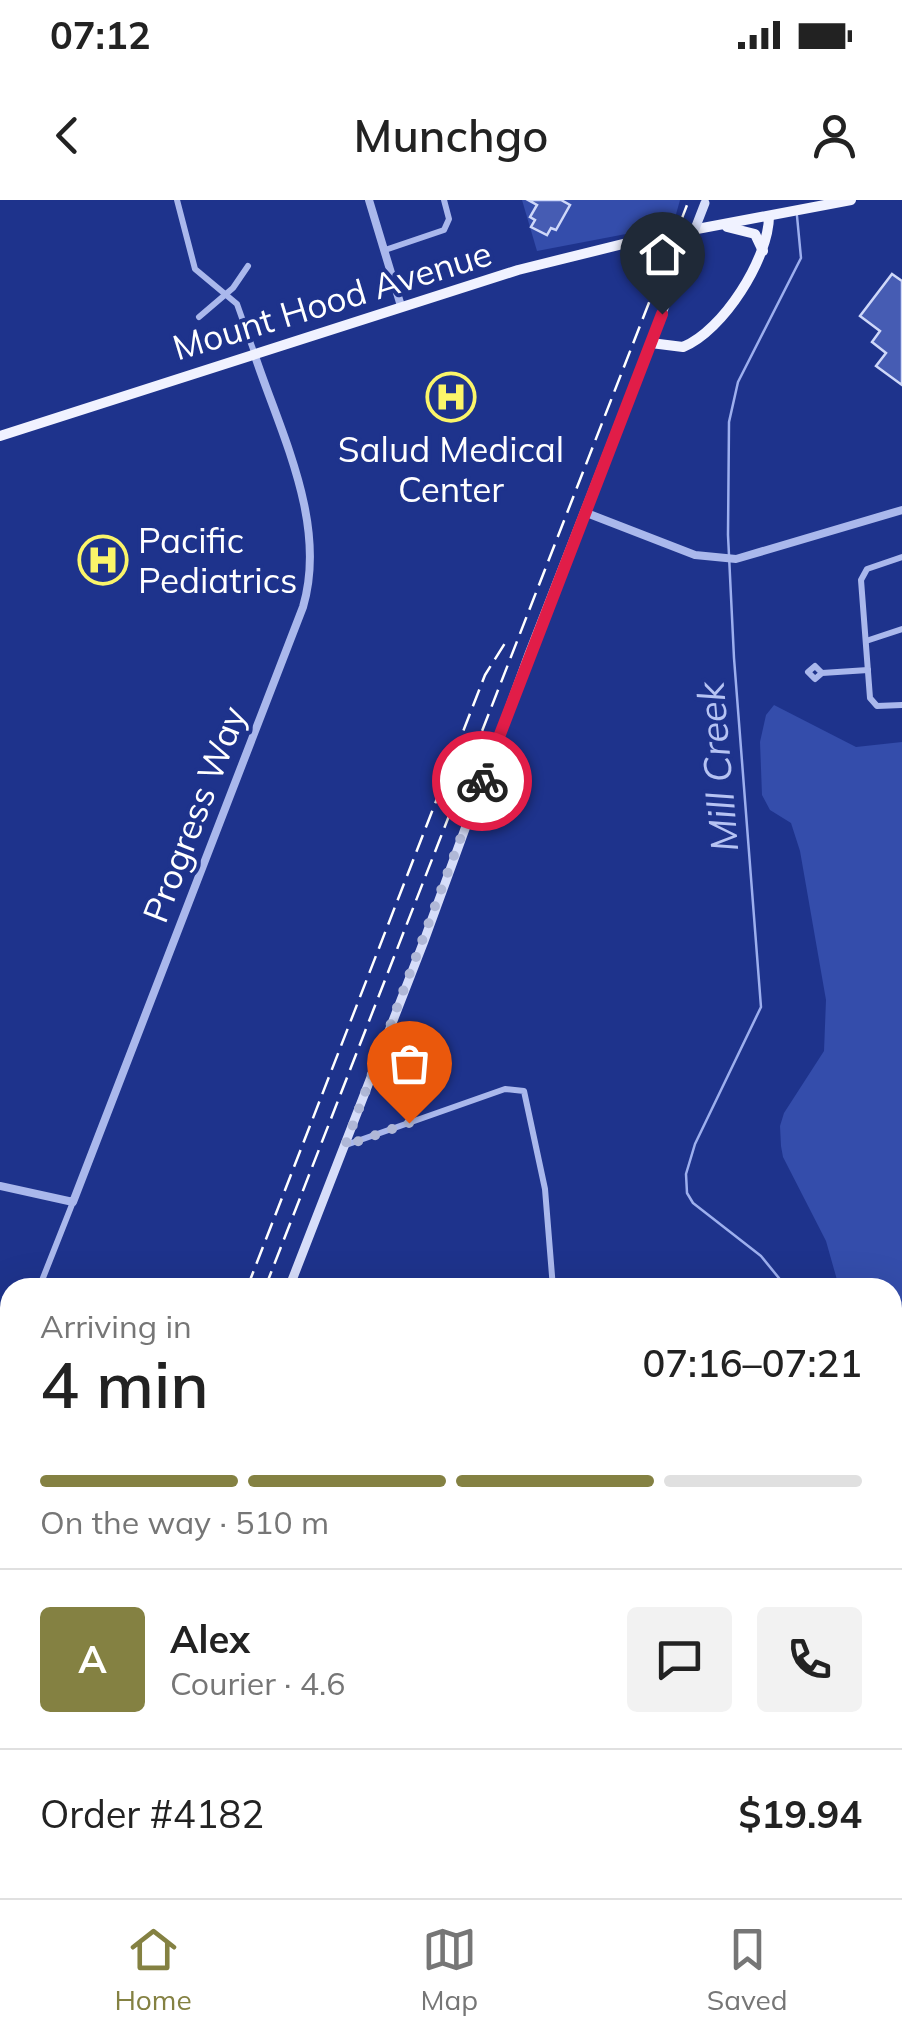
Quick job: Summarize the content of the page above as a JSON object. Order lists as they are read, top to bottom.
{
  "streets": {
    "main road": ["Mount Hood Avenue"],
    "street": ["Progress Way"]
  },
  "crossings": [
    ["Mount Hood Avenue", "Progress Way"]
  ],
  "water": ["Mill Creek"],
  "places": {
    "hospital": ["Salud Medical Center", "Pacific Pediatrics"]
  },
  "page": {
    "status": "07:12",
    "header": "Munchgo",
    "heading": ["4 min", "Arriving in", "07:16–07:21"],
    "panel": [
      "Alex",
      "Courier · 4.6",
      "Order #4182",
      "$19.94"
    ],
    "bar": "On the way · 510 m",
    "round": "A",
    "tabs": ["Home", "Map", "Saved"]
  }
}
